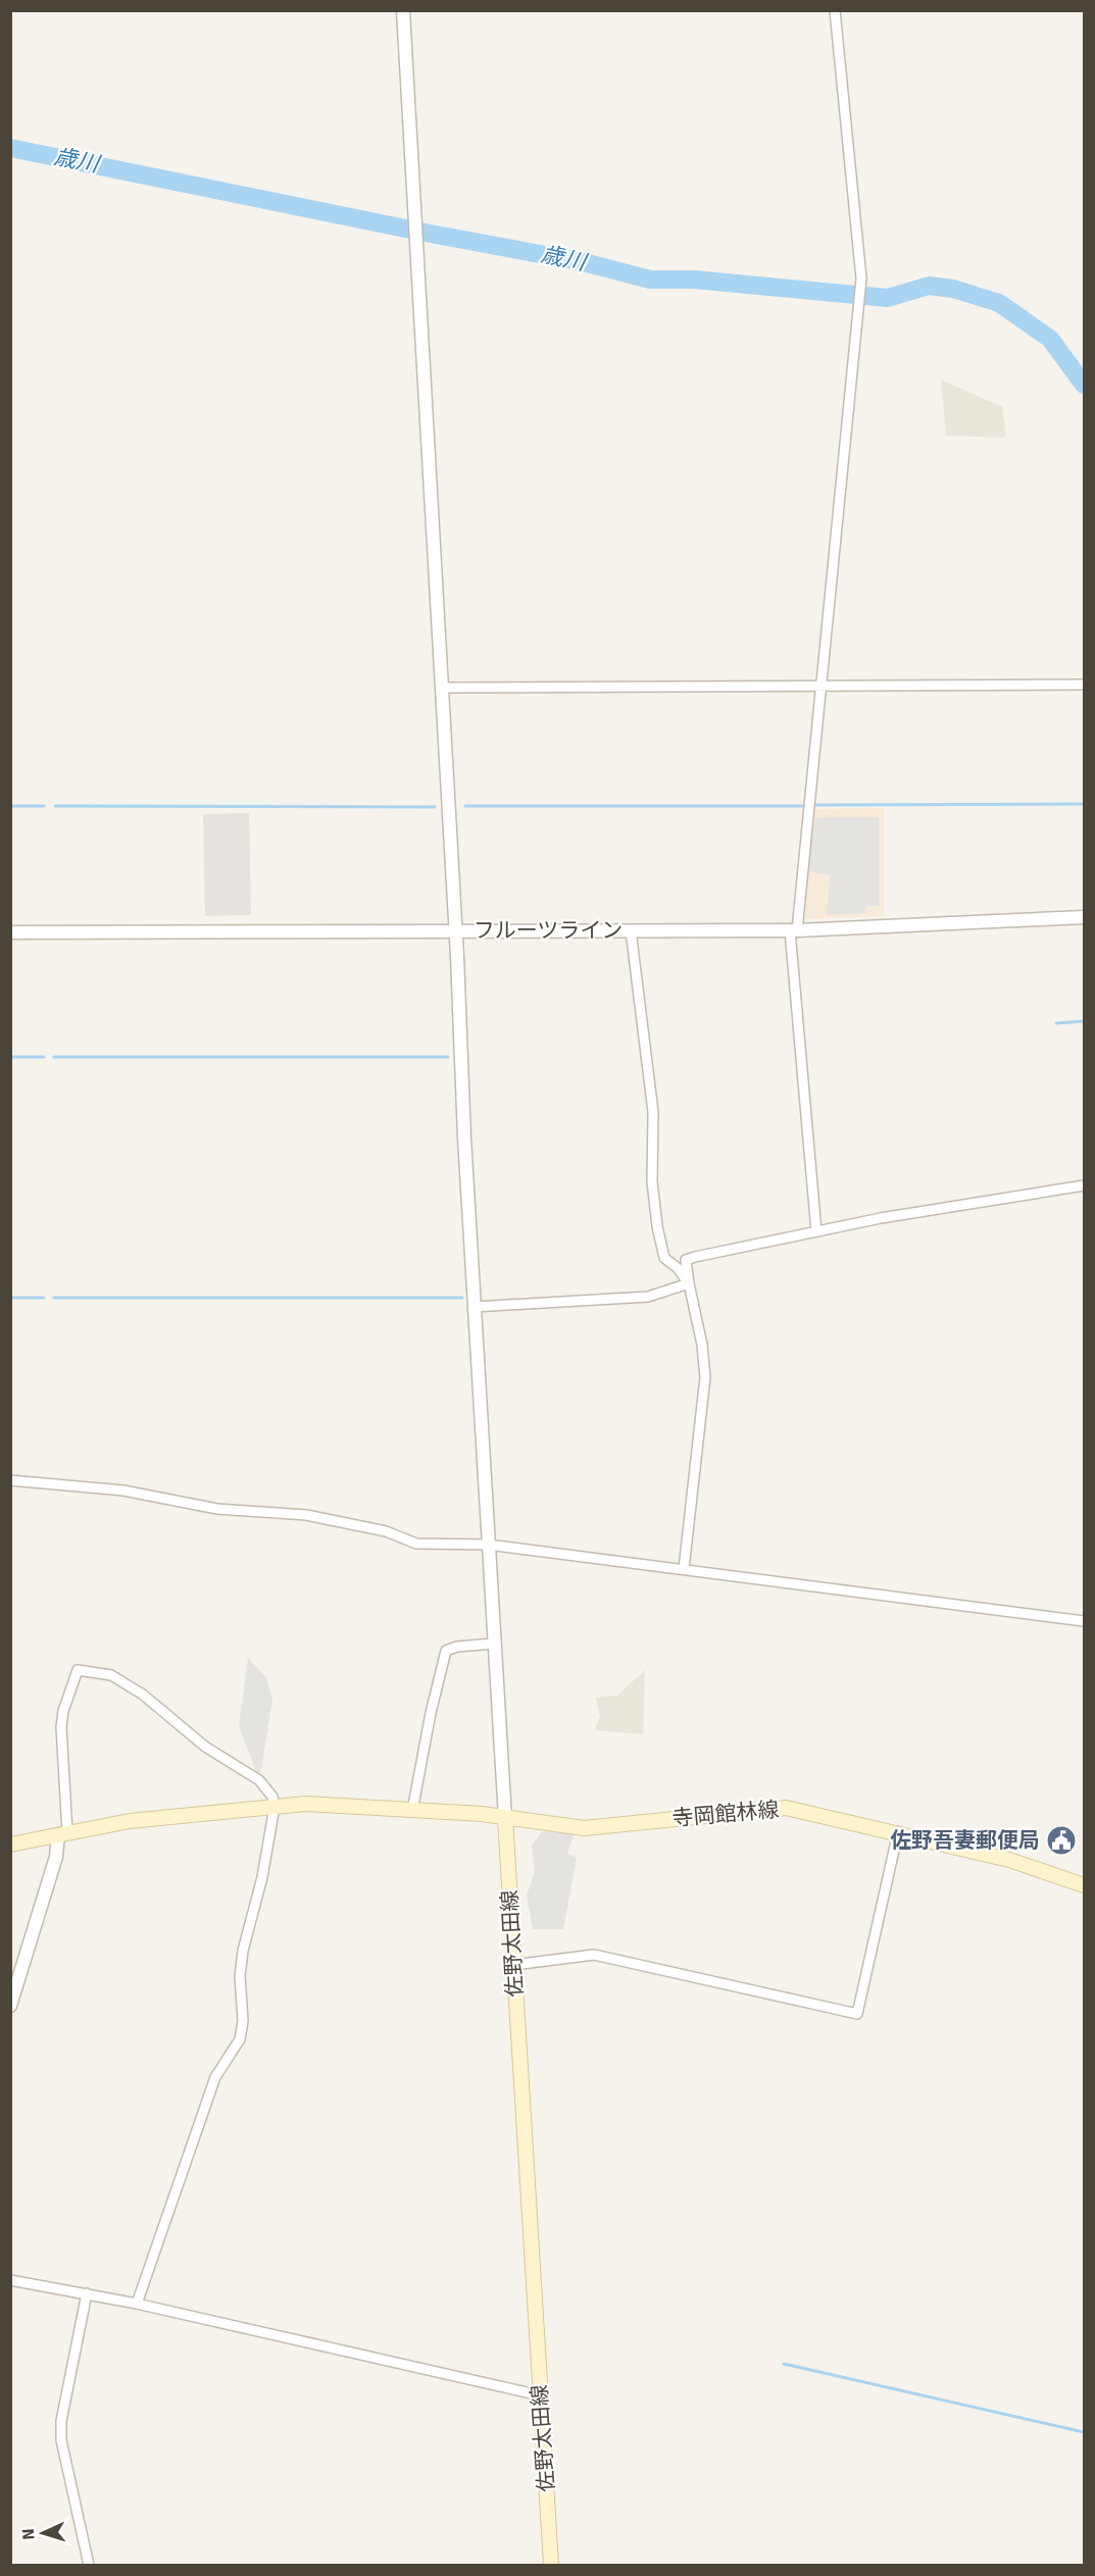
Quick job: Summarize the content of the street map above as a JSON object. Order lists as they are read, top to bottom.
{
  "streets": {
    "main road": ["寺岡館林線", "佐野太田線"],
    "street": ["フルーツライン"]
  },
  "crossings": [
    ["寺岡館林線", "佐野太田線"]
  ],
  "water": ["歳川"],
  "places": {
    "public building": ["佐野吾妻郵便局"]
  },
  "north": "left"
}
